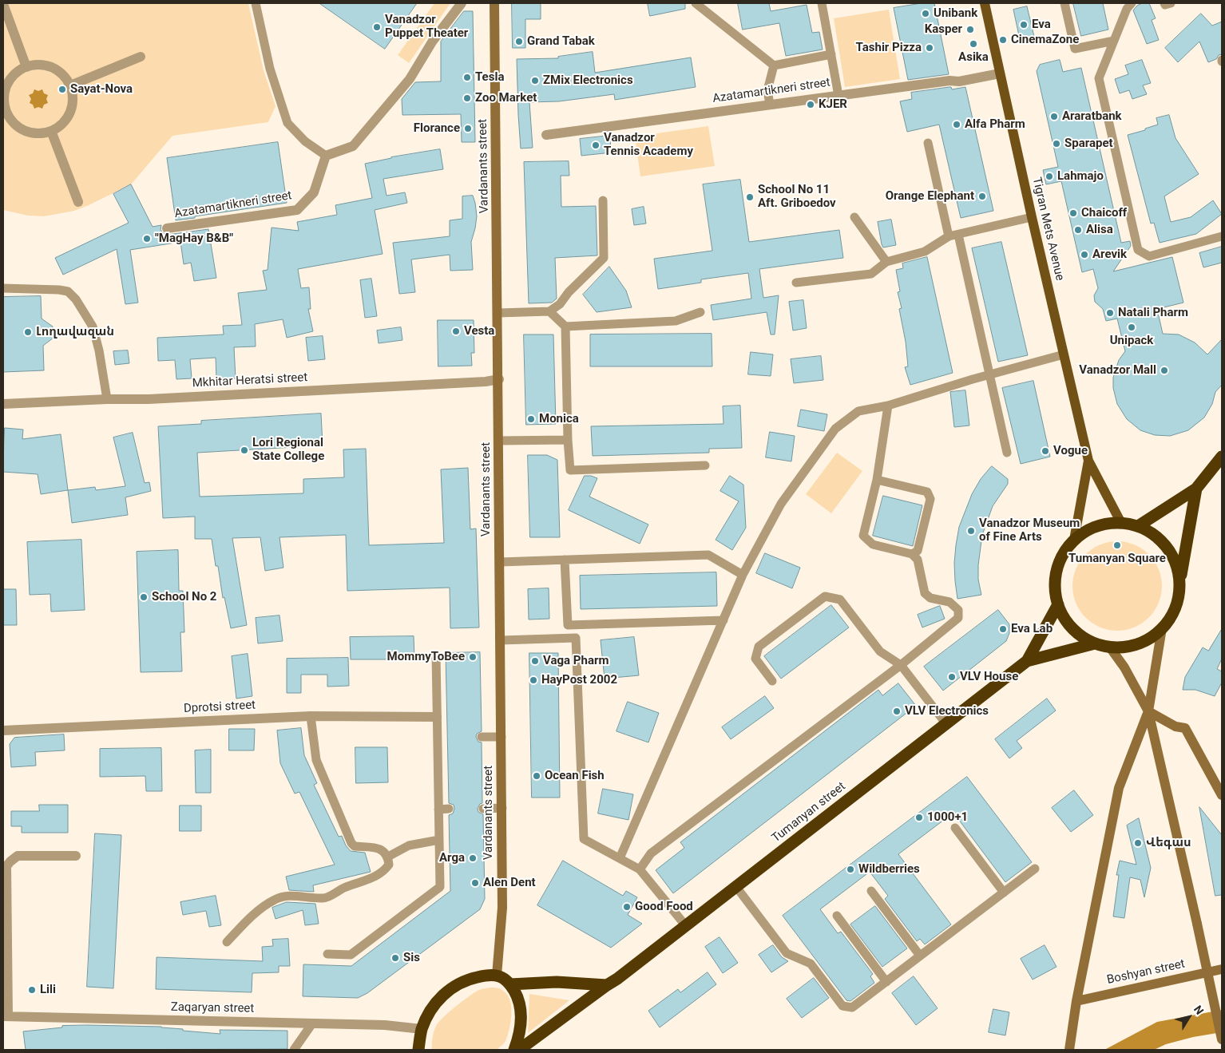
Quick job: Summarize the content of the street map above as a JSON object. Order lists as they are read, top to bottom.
{
  "streets": {
    "highway": ["Tumanyan street"],
    "main road": ["Tigran Mets Avenue"],
    "street": [
      "Azatamartikneri street",
      "Vardanants street",
      "Mkhitar Heratsi street",
      "Dprotsi street",
      "Boshyan street",
      "Zaqaryan street"
    ]
  },
  "crossings": [
    ["Azatamartikneri street", "Tigran Mets Avenue"],
    ["Vardanants street", "Mkhitar Heratsi street"]
  ],
  "places": [
    "Unibank",
    "Eva",
    "Vanadzor Puppet Theater",
    "Kasper",
    "CinemaZone",
    "Grand Tabak",
    "Asika",
    "Tashir Pizza",
    "Tesla",
    "ZMix Electronics",
    "Sayat-Nova",
    "Zoo Market",
    "KJER",
    "Araratbank",
    "Alfa Pharm",
    "Florance",
    "Sparapet",
    "Vanadzor Tennis Academy",
    "Lahmajo",
    "Orange Elephant",
    "School No 11 Aft. Griboedov",
    "Chaicoff",
    "Alisa",
    "\"MagHay B&B\"",
    "Arevik",
    "Natali Pharm",
    "Unipack",
    "Vesta",
    "Լողավազան",
    "Vanadzor Mall",
    "Monica",
    "Lori Regional State College",
    "Vogue",
    "Vanadzor Museum of Fine Arts",
    "Tumanyan Square",
    "School No 2",
    "Eva Lab",
    "MommyToBee",
    "Vaga Pharm",
    "VLV House",
    "HayPost 2002",
    "VLV Electronics",
    "Ocean Fish",
    "1000+1",
    "Վեգաս",
    "Arga",
    "Wildberries",
    "Alen Dent",
    "Good Food",
    "Sis",
    "Lili"
  ],
  "north": "top right"
}
